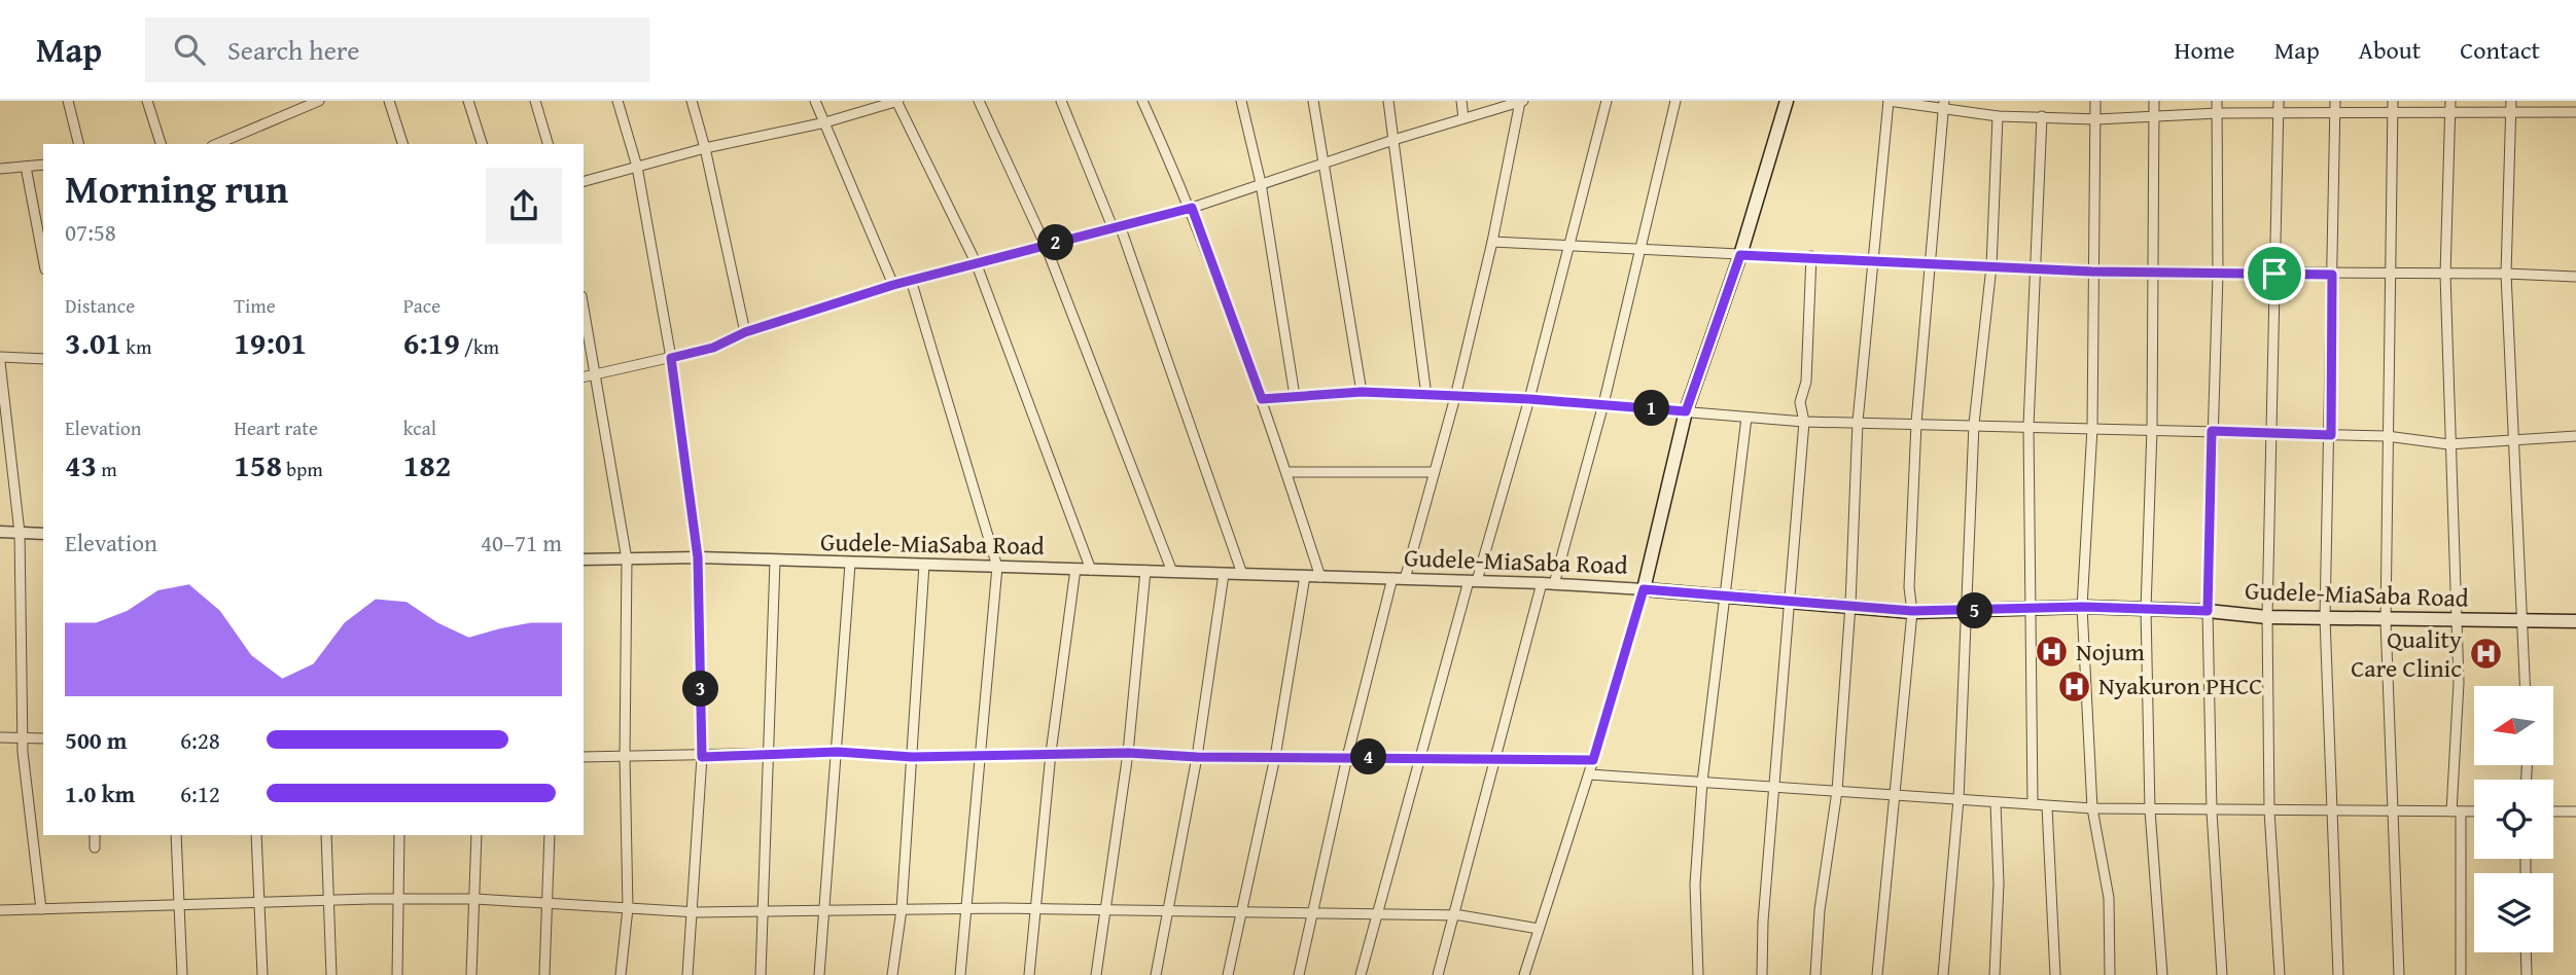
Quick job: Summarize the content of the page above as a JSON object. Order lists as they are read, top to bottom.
{
  "streets": {
    "main road": ["Gudele-MiaSaba Road"]
  },
  "places": {
    "hospital": ["Nojum", "Quality Care Clinic", "Nyakuron PHCC"]
  },
  "north": "left",
  "page": {
    "header": "Map",
    "search": "Search here",
    "nav": [
      "Home",
      "Map",
      "About",
      "Contact"
    ],
    "heading": ["Morning run", "07:58"],
    "pins": [
      "2",
      "1",
      "5",
      "3",
      "4"
    ],
    "stats": [
      ["Distance", "3.01 km"],
      ["Time", "19:01"],
      ["Pace", "6:19 /km"],
      ["Elevation", "43 m"],
      ["Heart rate", "158 bpm"],
      ["kcal", "182"]
    ],
    "chart": ["Elevation", "40–71 m"],
    "list": [
      {
        "name": "500 m",
        "note": "6:28"
      },
      {
        "name": "1.0 km",
        "note": "6:12"
      }
    ]
  }
}
